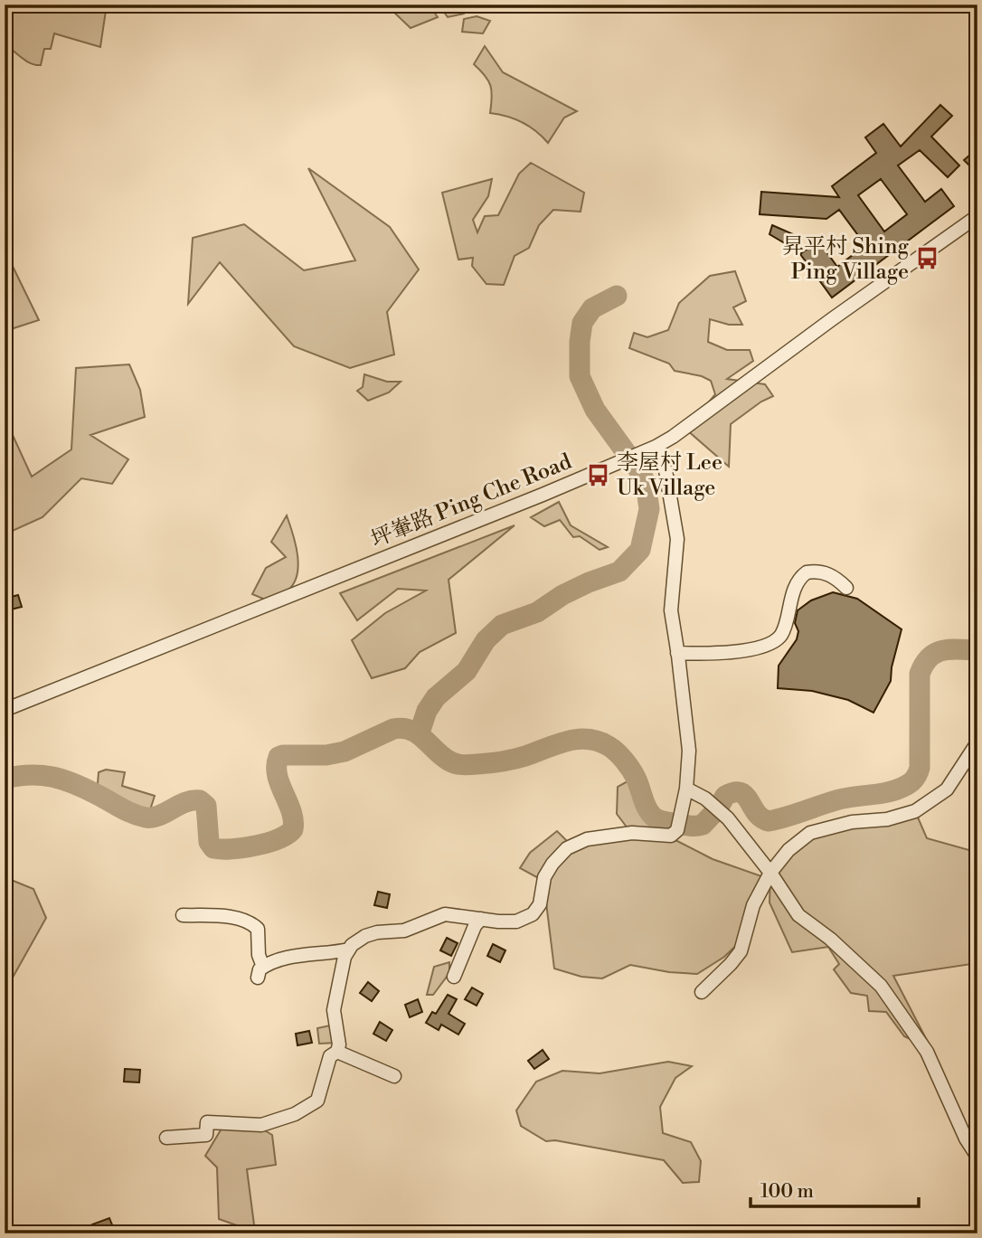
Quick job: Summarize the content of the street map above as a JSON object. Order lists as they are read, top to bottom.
{
  "streets": {
    "street": ["坪輋路 Ping Che Road"]
  },
  "places": {
    "bus stop": ["昇平村 Shing Ping Village", "李屋村 Lee Uk Village"]
  },
  "scale_bar": "100 m"
}
